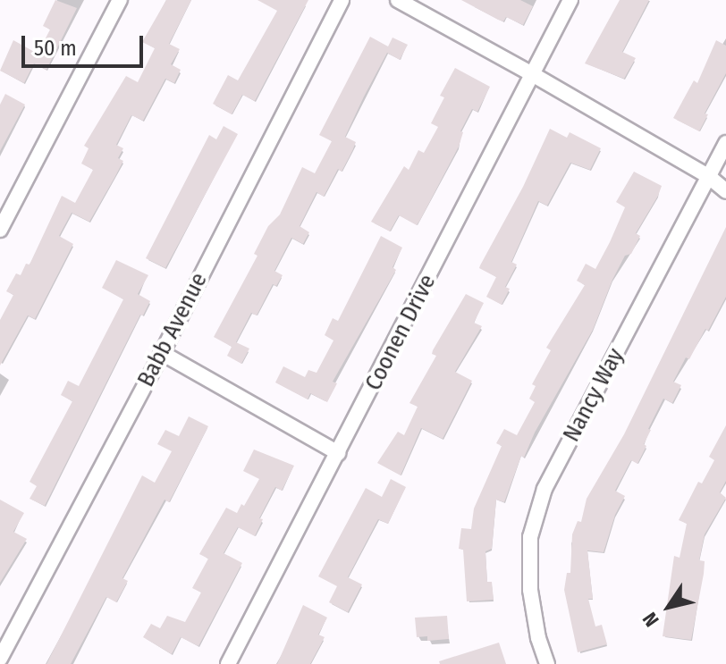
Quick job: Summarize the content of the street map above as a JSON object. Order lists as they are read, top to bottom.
{
  "streets": {
    "street": ["Babb Avenue", "Coonen Drive", "Nancy Way"]
  },
  "scale_bar": "50 m",
  "north": "bottom left"
}
